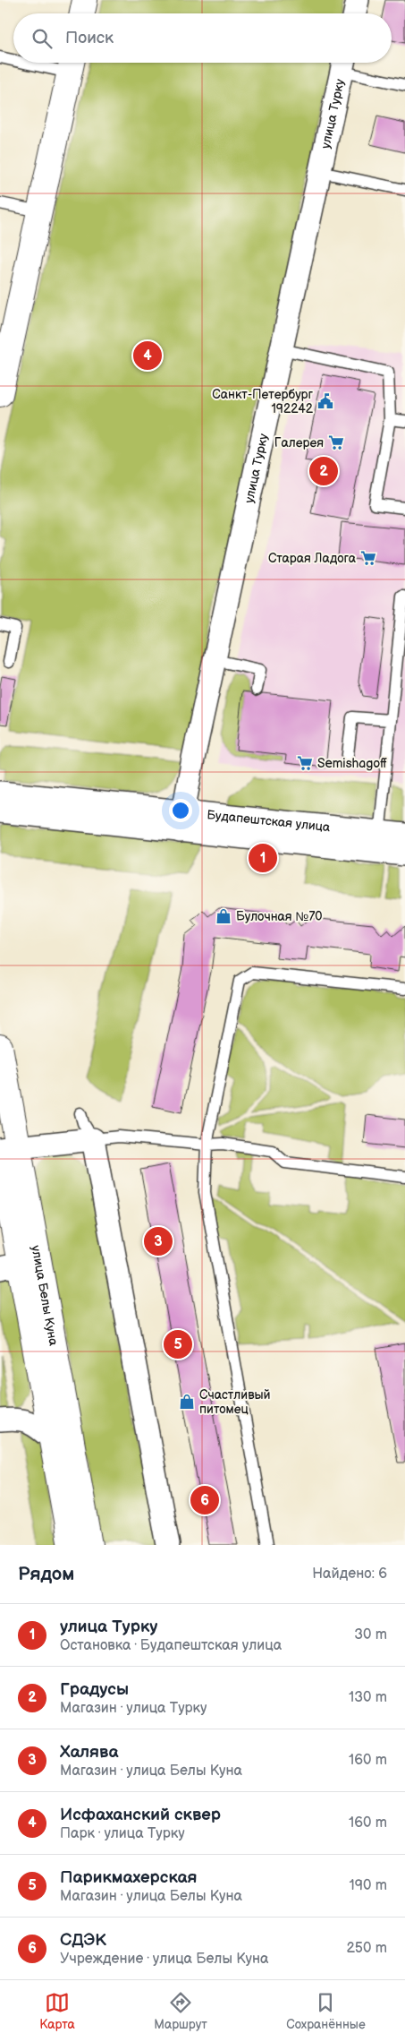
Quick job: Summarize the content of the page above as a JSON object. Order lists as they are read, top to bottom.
{
  "streets": {
    "street": ["улица Турку", "Будапештская улица", "улица Белы Куна"]
  },
  "crossings": [
    ["улица Турку", "Будапештская улица"]
  ],
  "places": {
    "public building": ["Санкт-Петербург 192242"],
    "supermarket": ["Галерея", "Старая Ладога", "Semishagoff"],
    "shop": ["Булочная №70", "Счастливый питомец"]
  },
  "page": {
    "search": "Поиск",
    "pins": [
      "4",
      "2",
      "1",
      "3",
      "5",
      "6"
    ],
    "heading": ["Рядом", "Найдено: 6"],
    "list": [
      {
        "mark": "1",
        "name": "улица Турку",
        "note": "Остановка · Будапештская улица",
        "value": "30 m"
      },
      {
        "mark": "2",
        "name": "Градусы",
        "note": "Магазин · улица Турку",
        "value": "130 m"
      },
      {
        "mark": "3",
        "name": "Халява",
        "note": "Магазин · улица Белы Куна",
        "value": "160 m"
      },
      {
        "mark": "4",
        "name": "Исфаханский сквер",
        "note": "Парк · улица Турку",
        "value": "160 m"
      },
      {
        "mark": "5",
        "name": "Парикмахерская",
        "note": "Магазин · улица Белы Куна",
        "value": "190 m"
      },
      {
        "mark": "6",
        "name": "СДЭК",
        "note": "Учреждение · улица Белы Куна",
        "value": "250 m"
      }
    ],
    "nav": ["Карта", "Маршрут", "Сохранённые"]
  }
}
